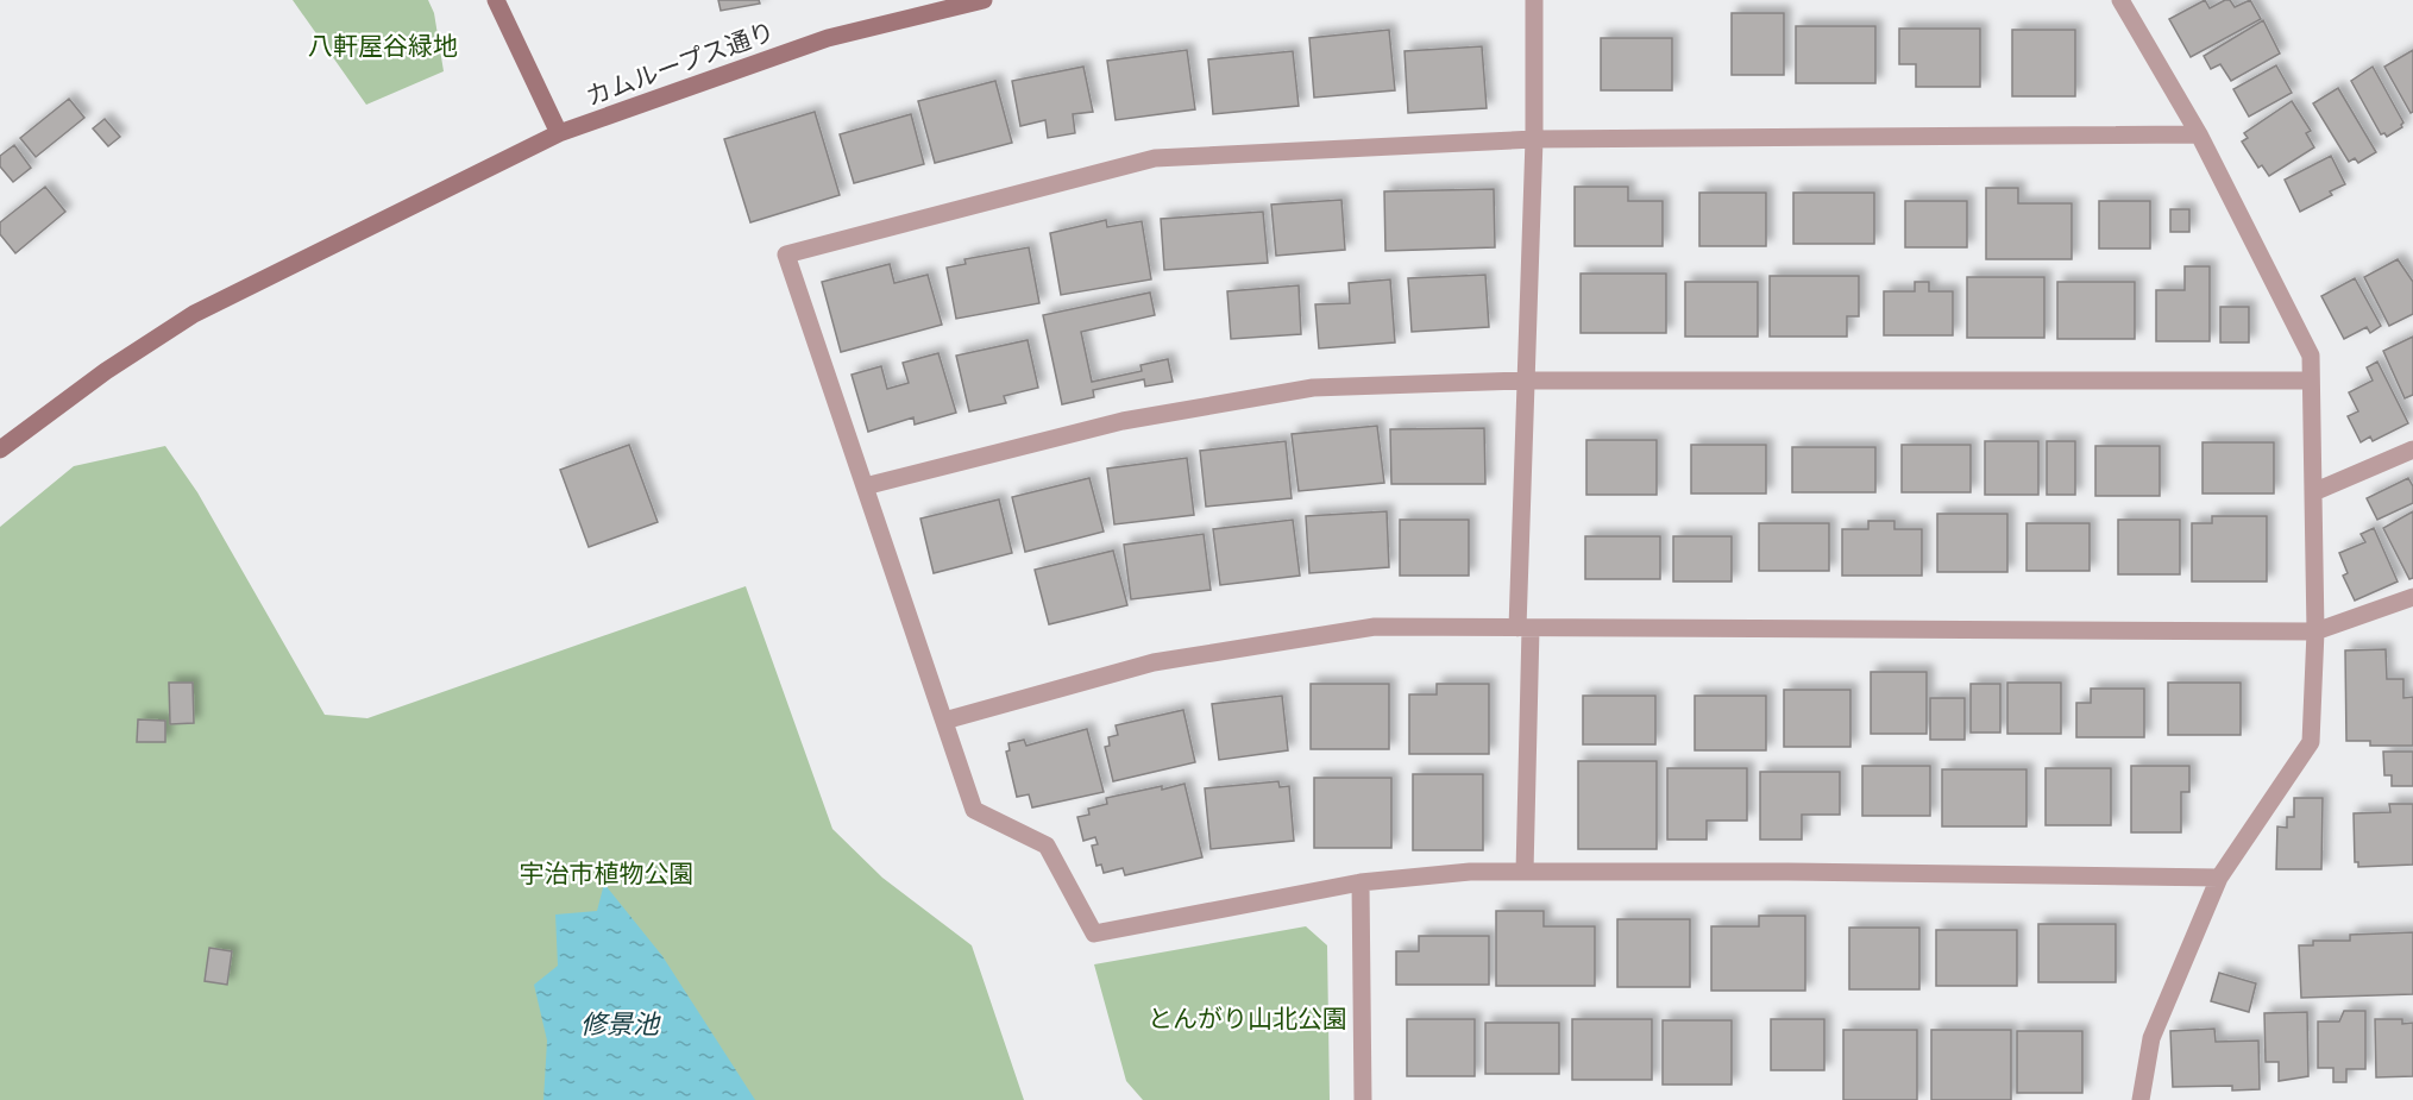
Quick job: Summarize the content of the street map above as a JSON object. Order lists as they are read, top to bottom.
{
  "streets": {
    "street": ["カムループス通り"]
  },
  "water": ["修景池"],
  "parks": ["八軒屋谷緑地", "宇治市植物公園", "とんがり山北公園"]
}
